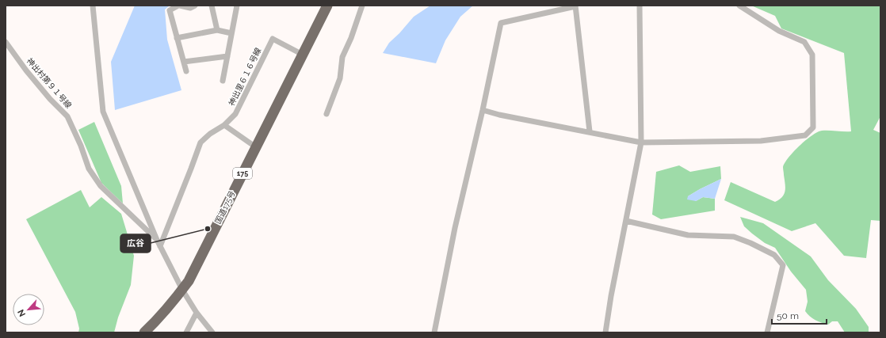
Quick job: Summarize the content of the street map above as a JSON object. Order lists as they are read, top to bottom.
{
  "streets": {
    "highway": ["175", "国道175号"],
    "street": ["神出里６１６号線", "神出村第９１号線"]
  },
  "crossings": [
    ["神出里６１６号線", "国道175号"]
  ],
  "places": ["広谷"],
  "scale_bar": "50 m",
  "north": "bottom left"
}
